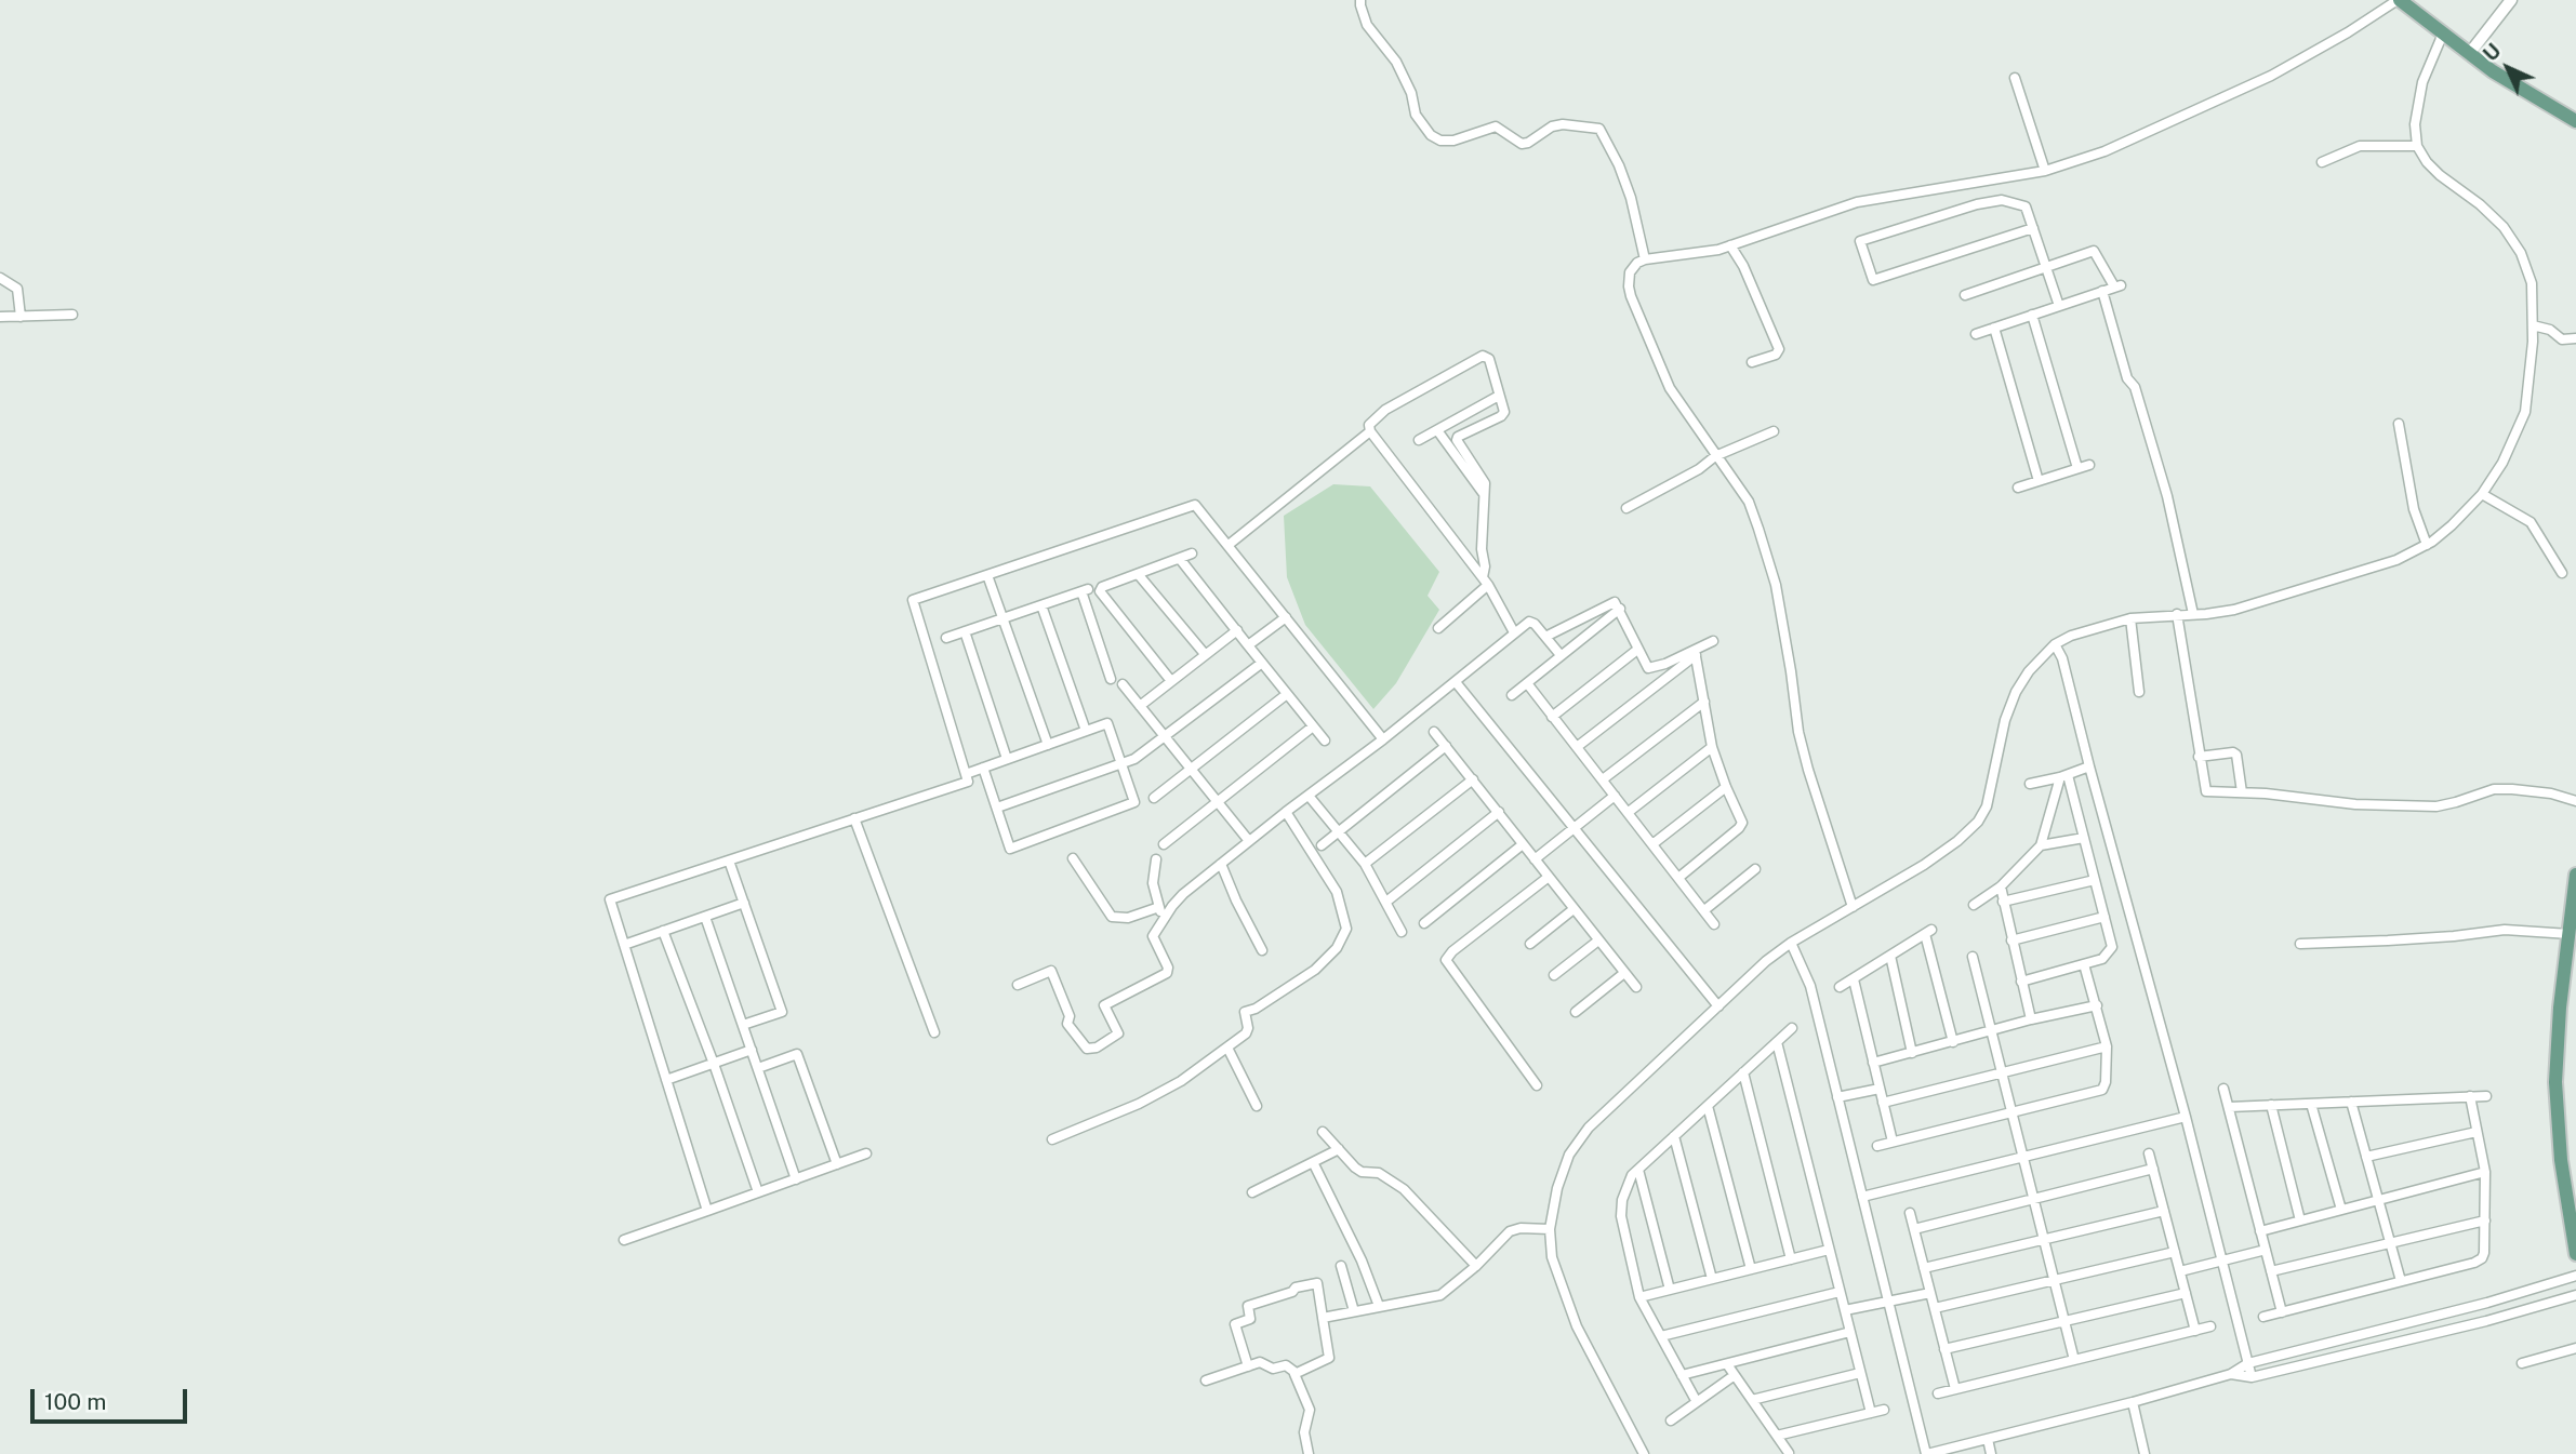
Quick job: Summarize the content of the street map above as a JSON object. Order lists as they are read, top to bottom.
{
  "scale_bar": "100 m",
  "north": "top left"
}
